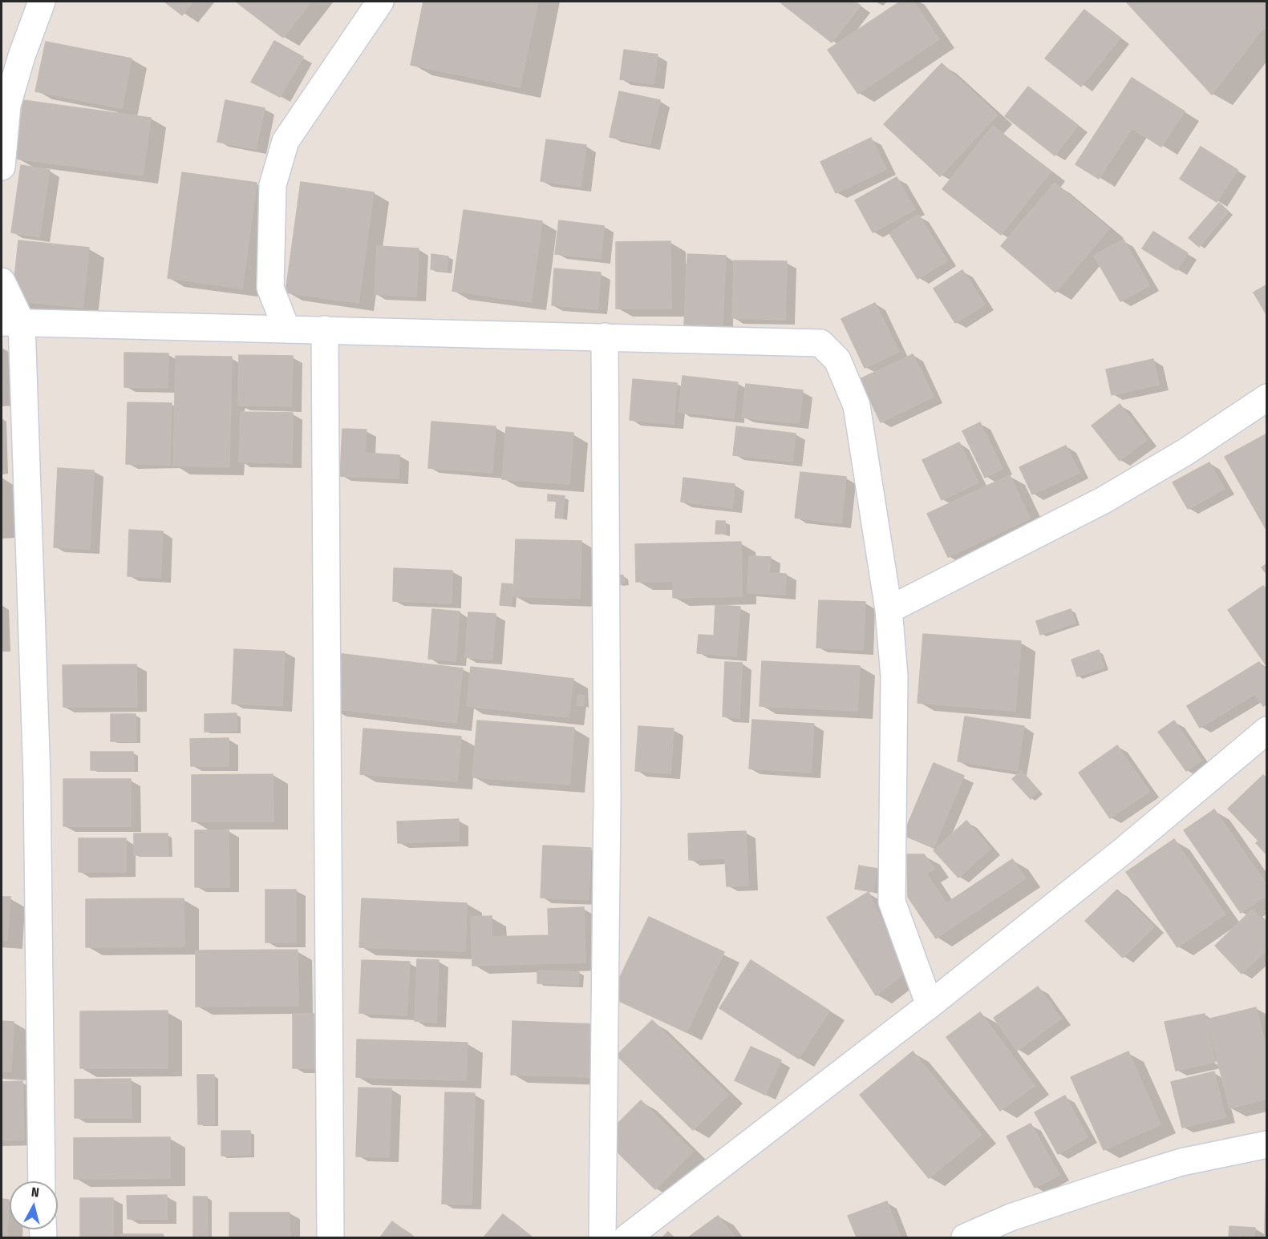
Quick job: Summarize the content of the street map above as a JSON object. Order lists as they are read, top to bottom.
{
  "north": "top"
}
